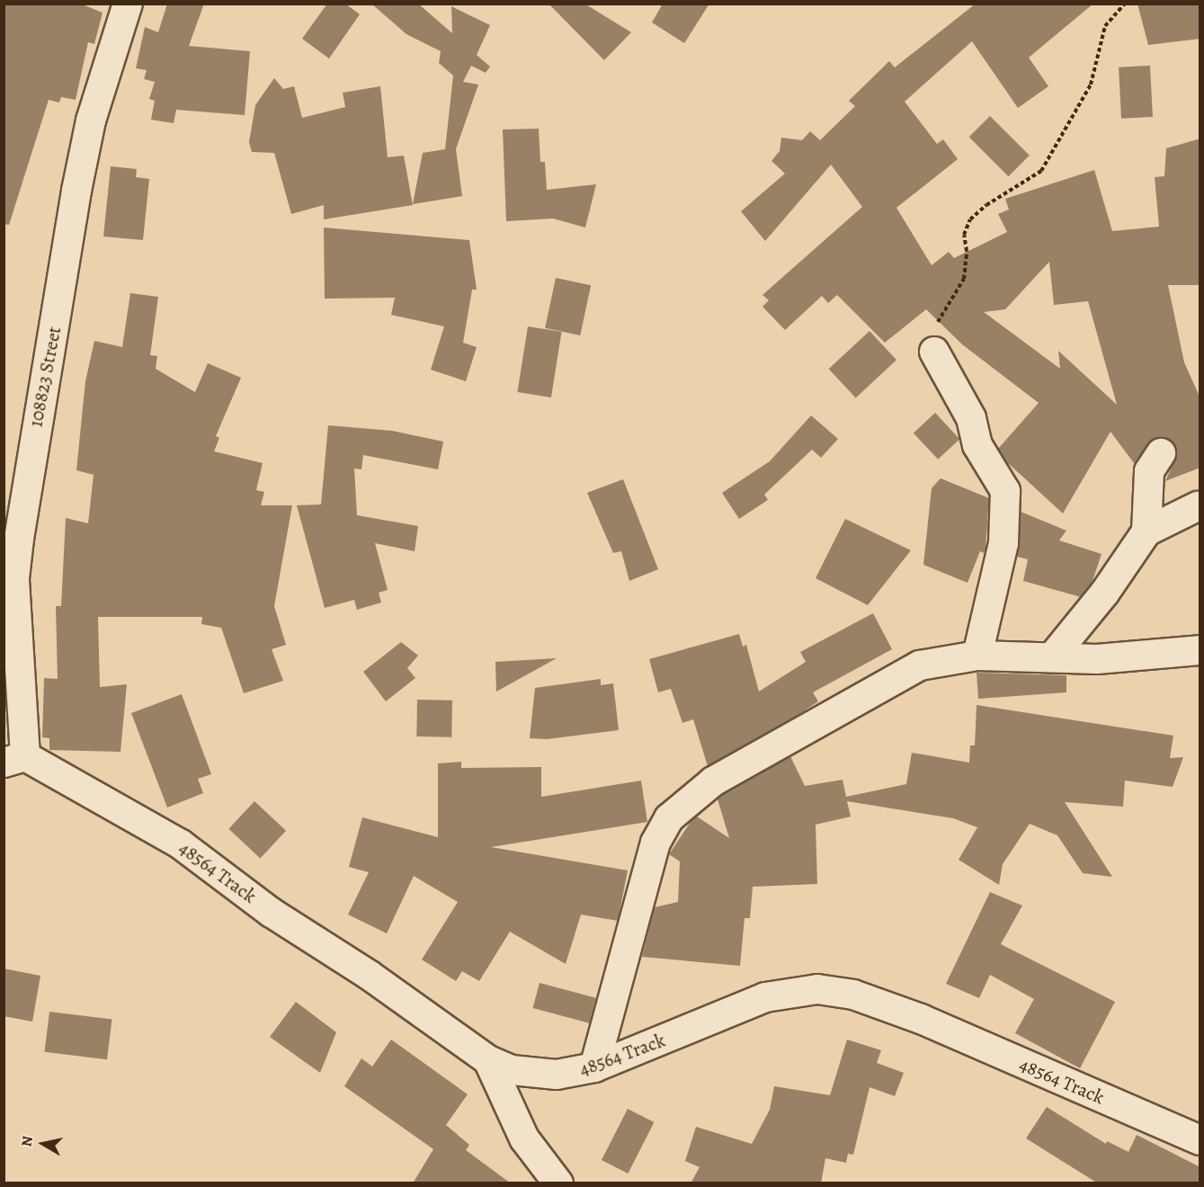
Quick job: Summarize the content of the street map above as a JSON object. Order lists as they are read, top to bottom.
{
  "streets": {
    "street": ["108823 Street", "48564 Track"]
  },
  "crossings": [
    ["108823 Street", "48564 Track"]
  ],
  "north": "left"
}
